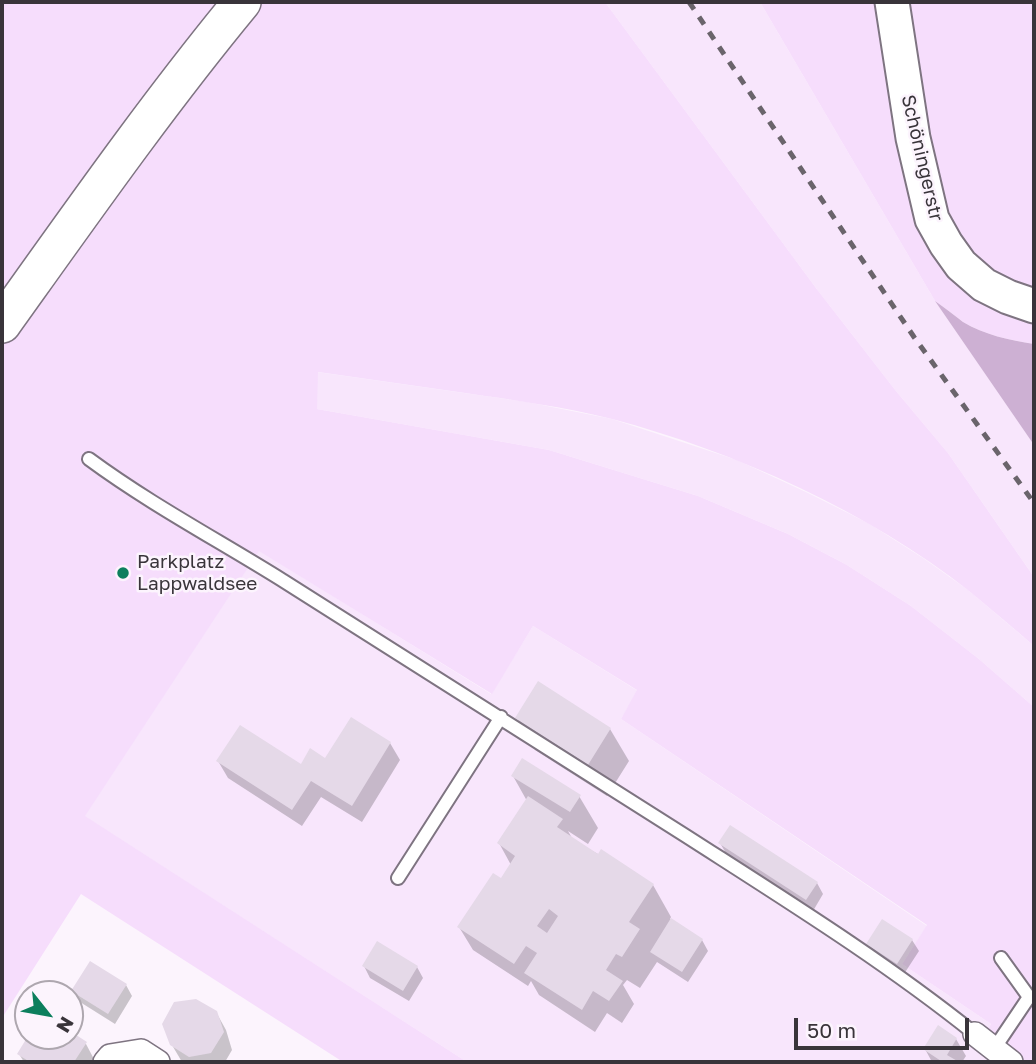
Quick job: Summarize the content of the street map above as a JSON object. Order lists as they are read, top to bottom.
{
  "streets": {
    "main road": ["Schöningerstr"]
  },
  "places": ["Parkplatz Lappwaldsee"],
  "scale_bar": "50 m",
  "north": "bottom right"
}
